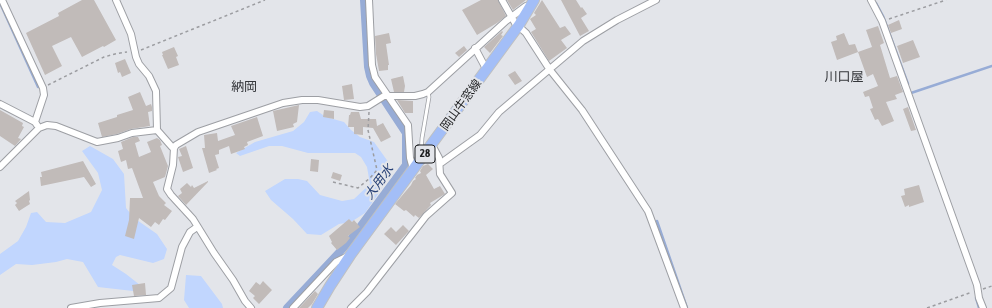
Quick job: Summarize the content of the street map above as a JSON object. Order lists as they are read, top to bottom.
{
  "streets": {
    "main road": ["岡山牛窓線", "28"]
  },
  "districts": ["川口屋", "納岡"],
  "water": ["大用水"]
}
